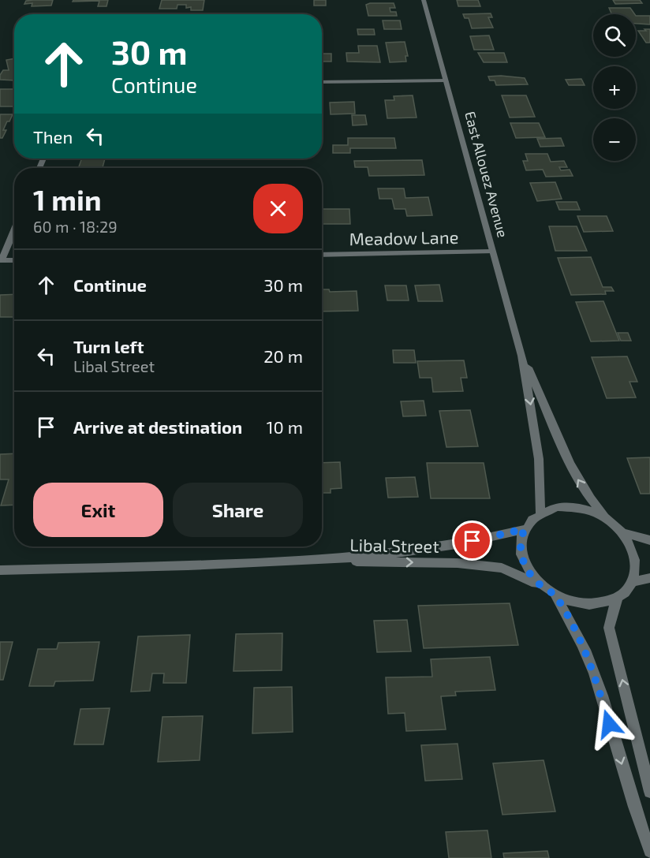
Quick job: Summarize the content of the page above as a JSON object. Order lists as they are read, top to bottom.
{
  "streets": {
    "street": ["East Allouez Avenue", "Meadow Lane", "Libal Street"]
  },
  "crossings": [
    ["East Allouez Avenue", "Meadow Lane"],
    ["East Allouez Avenue", "Libal Street"]
  ],
  "page": {
    "map_buttons": ["+", "−"],
    "turn": ["30 m", "Continue"],
    "then": "Then",
    "heading": ["1 min", "60 m · 18:29"],
    "list": [
      {
        "name": "Continue",
        "value": "30 m"
      },
      {
        "name": "Turn left",
        "note": "Libal Street",
        "value": "20 m"
      },
      {
        "name": "Arrive at destination",
        "value": "10 m"
      }
    ],
    "buttons": ["Exit", "Share"]
  }
}
